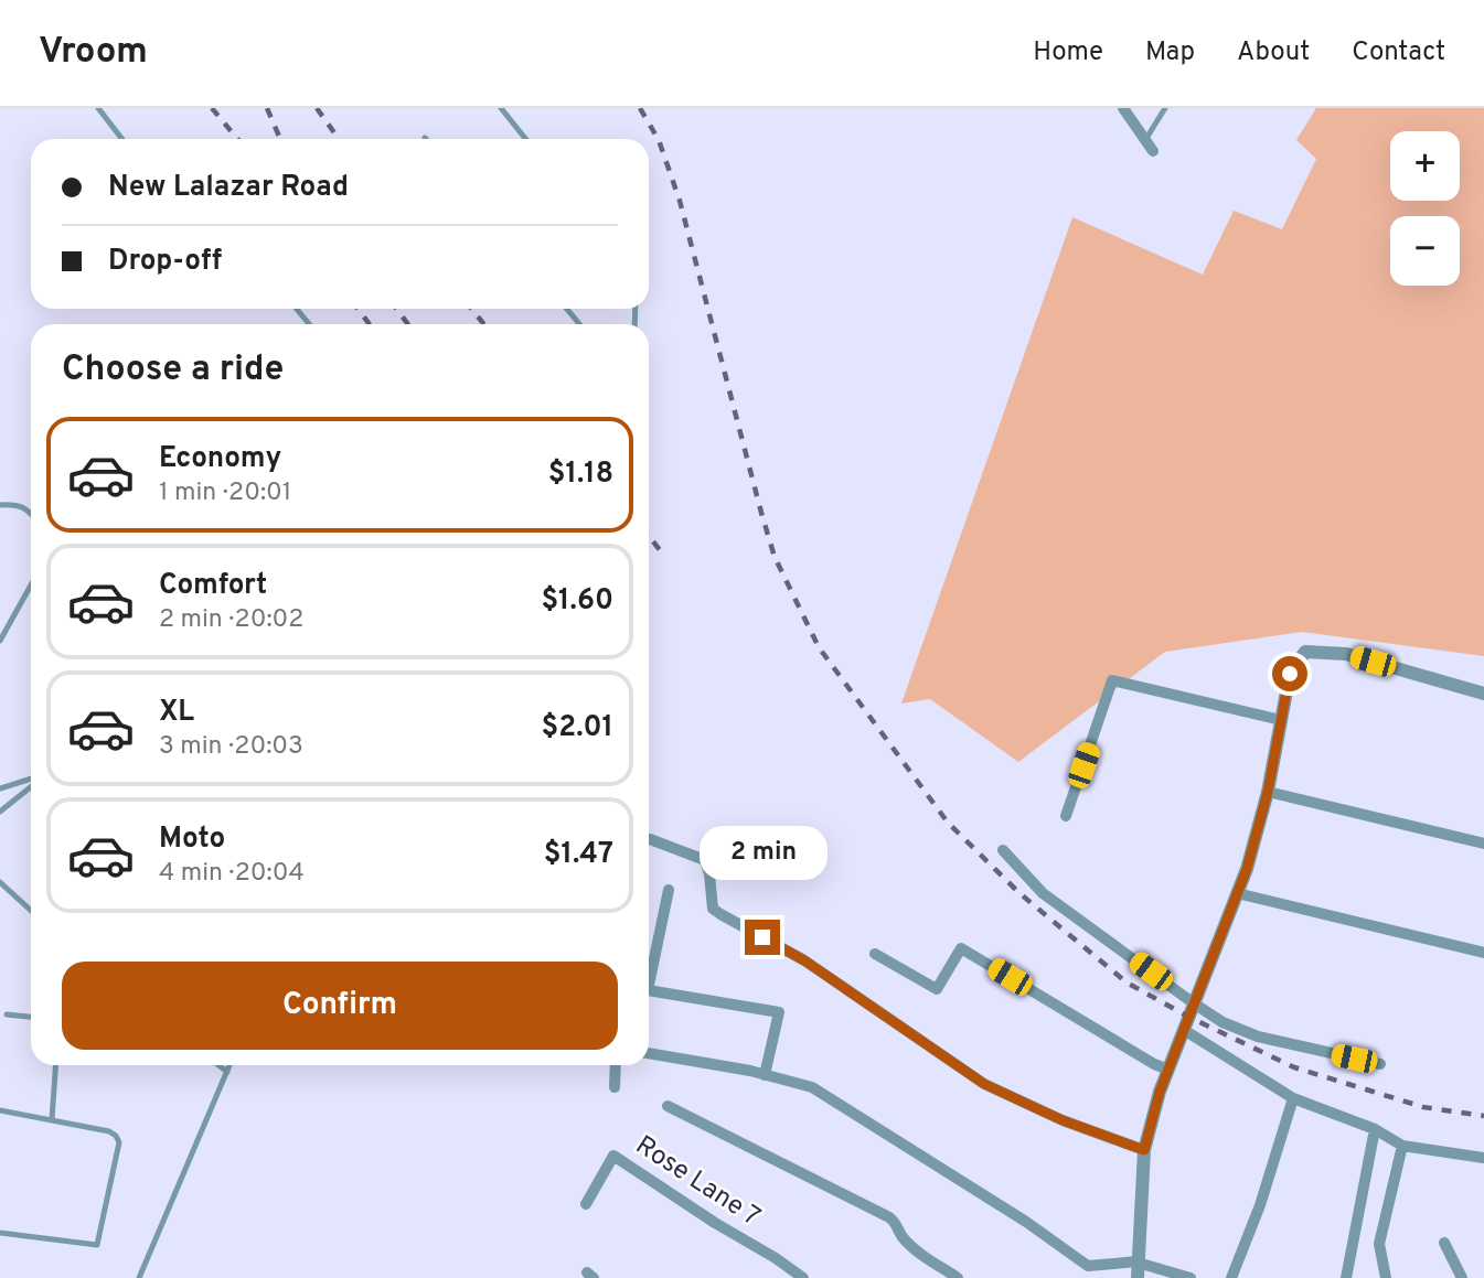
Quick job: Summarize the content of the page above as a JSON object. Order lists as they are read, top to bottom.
{
  "streets": {
    "street": ["Rose Lane 7"]
  },
  "page": {
    "header": "Vroom",
    "nav": [
      "Home",
      "Map",
      "About",
      "Contact"
    ],
    "map_buttons": ["+", "−"],
    "banner": ["New Lalazar Road", "Drop-off"],
    "heading": "Choose a ride",
    "list": [
      {
        "name": "Economy",
        "note": "1 min · 20:01",
        "value": "$1.18"
      },
      {
        "name": "Comfort",
        "note": "2 min · 20:02",
        "value": "$1.60"
      },
      {
        "name": "XL",
        "note": "3 min · 20:03",
        "value": "$2.01"
      },
      {
        "name": "Moto",
        "note": "4 min · 20:04",
        "value": "$1.47"
      }
    ],
    "bubble": "2 min",
    "buttons": "Confirm"
  }
}
